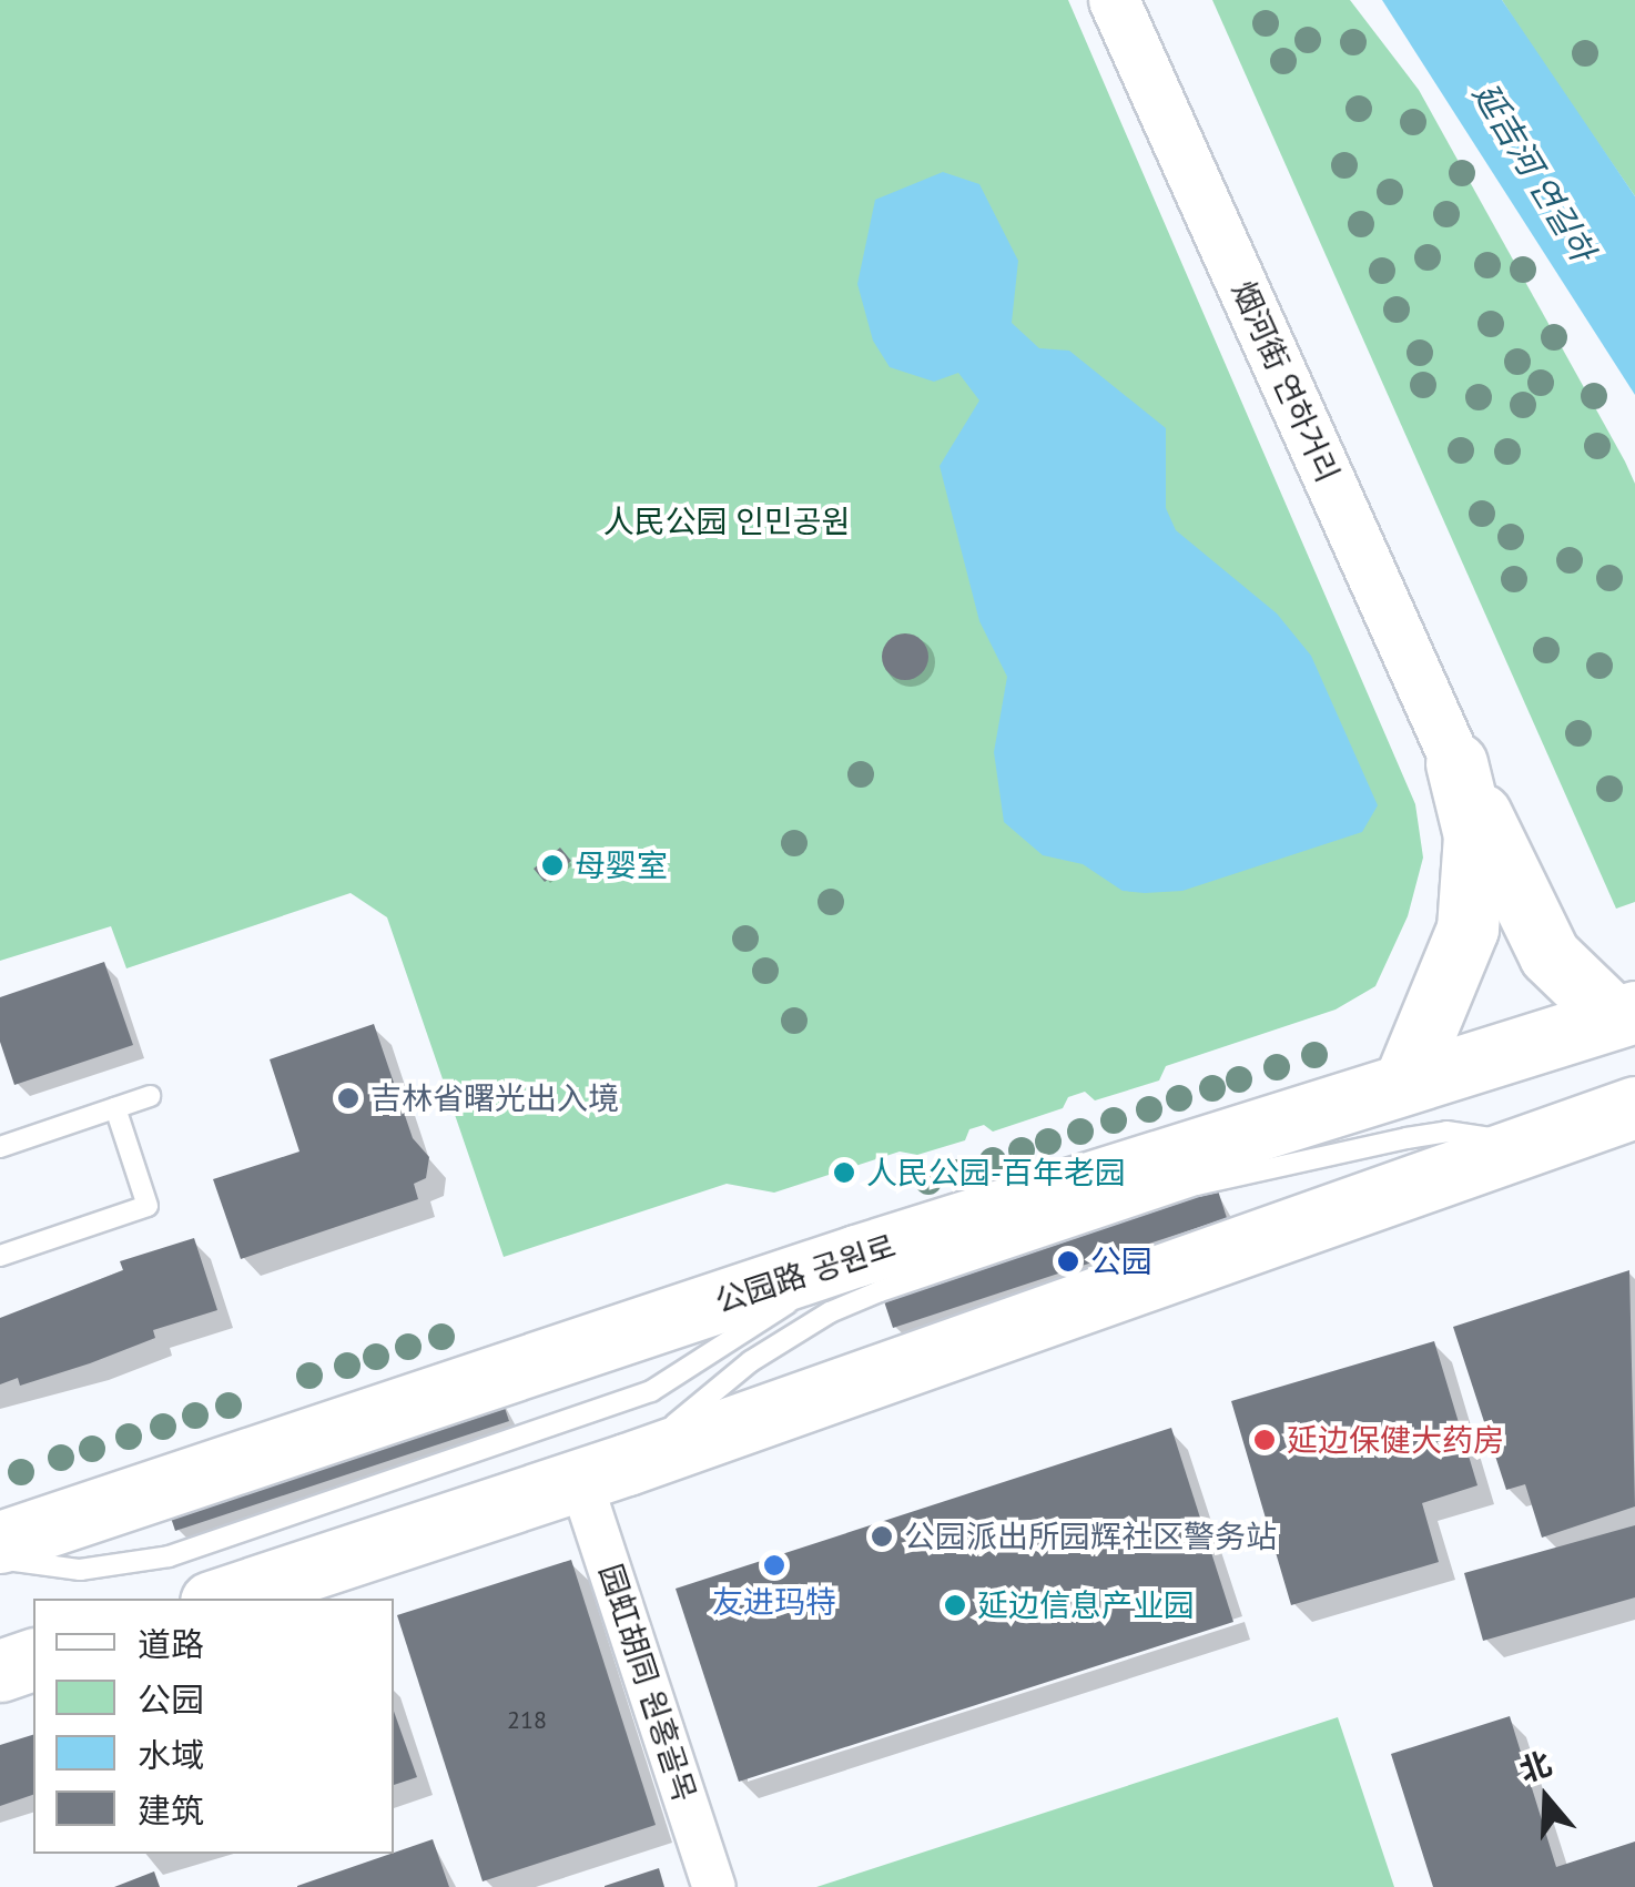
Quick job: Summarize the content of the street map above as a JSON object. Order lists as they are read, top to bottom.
{
  "streets": {
    "main road": ["公园路 공원로"],
    "street": ["烟河街 연하거리", "园虹胡同 원홍골목"]
  },
  "water": ["延吉河 연길하"],
  "parks": ["人民公园 인민공원"],
  "places": [
    "母婴室",
    "吉林省曙光出入境",
    "人民公园-百年老园",
    "公园",
    "延边保健大药房",
    "公园派出所园辉社区警务站",
    "友进玛特",
    "延边信息产业园"
  ],
  "house_numbers": ["218"],
  "legend": [
    "道路",
    "公园",
    "水域",
    "建筑"
  ],
  "north": "top"
}
